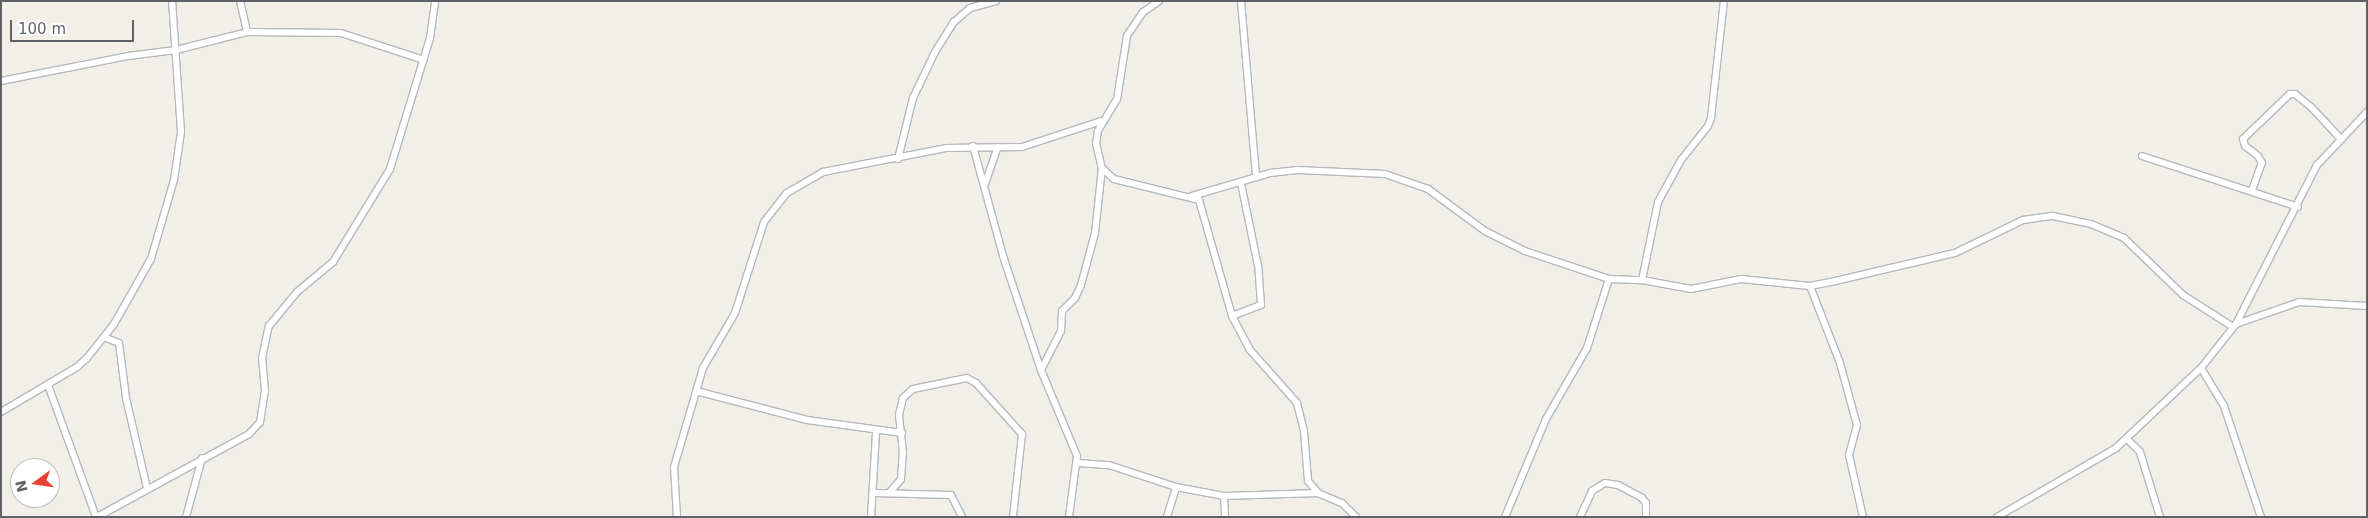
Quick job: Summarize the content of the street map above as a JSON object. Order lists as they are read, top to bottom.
{
  "scale_bar": "100 m",
  "north": "left"
}
